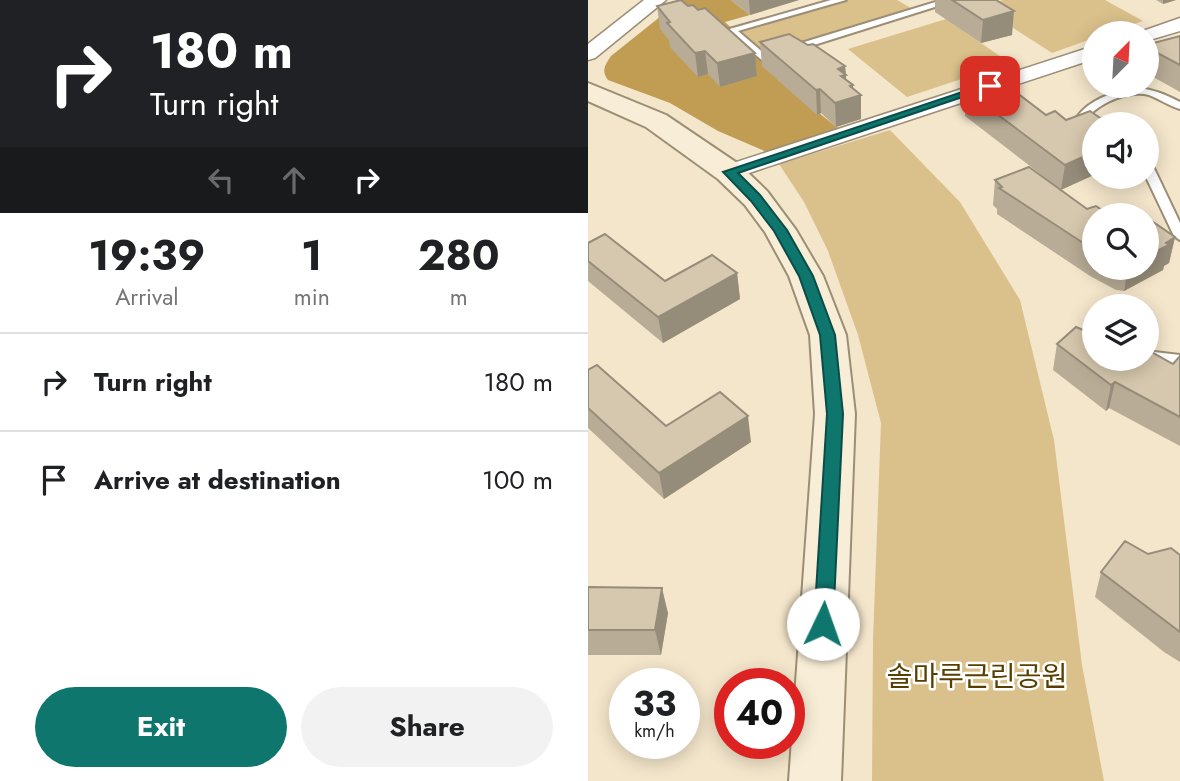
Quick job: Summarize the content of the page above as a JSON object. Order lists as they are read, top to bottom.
{
  "parks": ["솔마루근린공원"],
  "north": "top right",
  "page": {
    "turn": ["180 m", "Turn right"],
    "eta": [
      "19:39",
      "Arrival",
      "1",
      "min",
      "280",
      "m"
    ],
    "list": [
      {
        "name": "Turn right",
        "value": "180 m"
      },
      {
        "name": "Arrive at destination",
        "value": "100 m"
      }
    ],
    "speed": "33 km/h",
    "limit": "40",
    "buttons": ["Exit", "Share"]
  }
}
